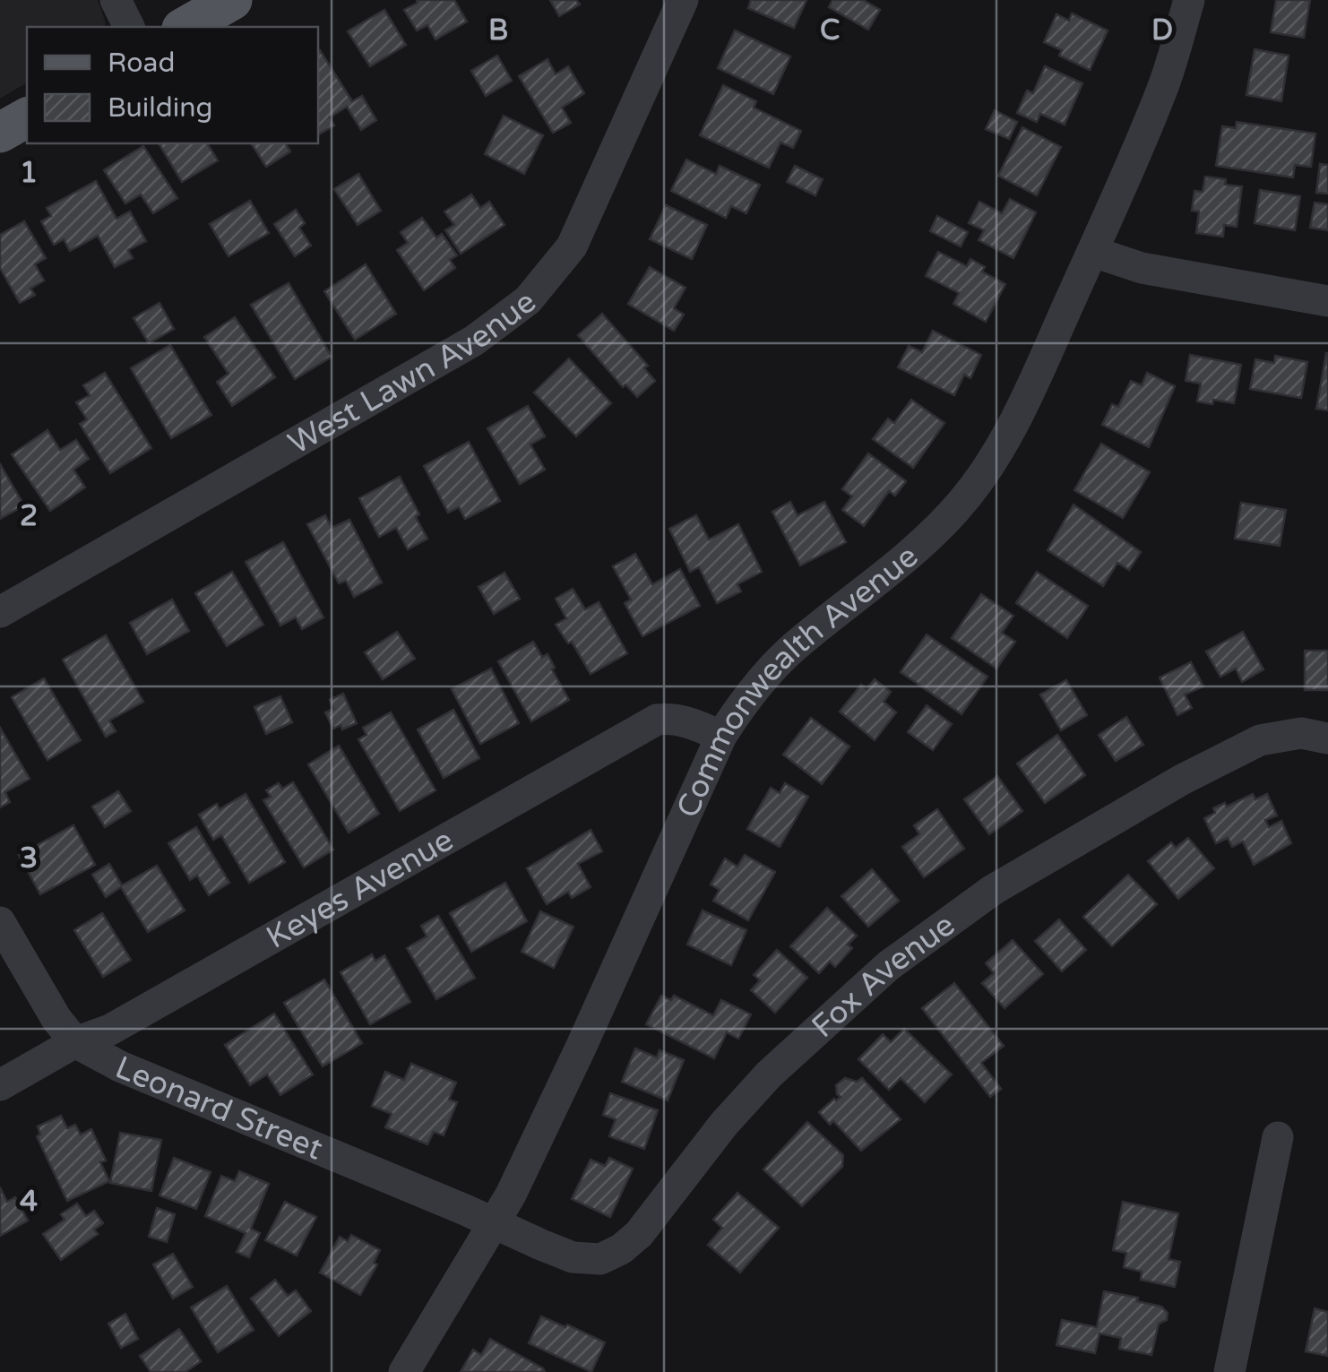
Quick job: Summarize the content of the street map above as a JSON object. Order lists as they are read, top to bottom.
{
  "streets": {
    "street": [
      "West Lawn Avenue",
      "Commonwealth Avenue",
      "Keyes Avenue",
      "Fox Avenue",
      "Leonard Street"
    ]
  },
  "crossings": [
    ["Commonwealth Avenue", "Keyes Avenue"],
    ["Commonwealth Avenue", "Fox Avenue"],
    ["Commonwealth Avenue", "Leonard Street"],
    ["Keyes Avenue", "Leonard Street"],
    ["Fox Avenue", "Leonard Street"]
  ],
  "legend": ["Road", "Building"],
  "grid": {
    "columns": ["B", "C", "D"],
    "rows": [
      "1",
      "2",
      "3",
      "4"
    ]
  }
}
